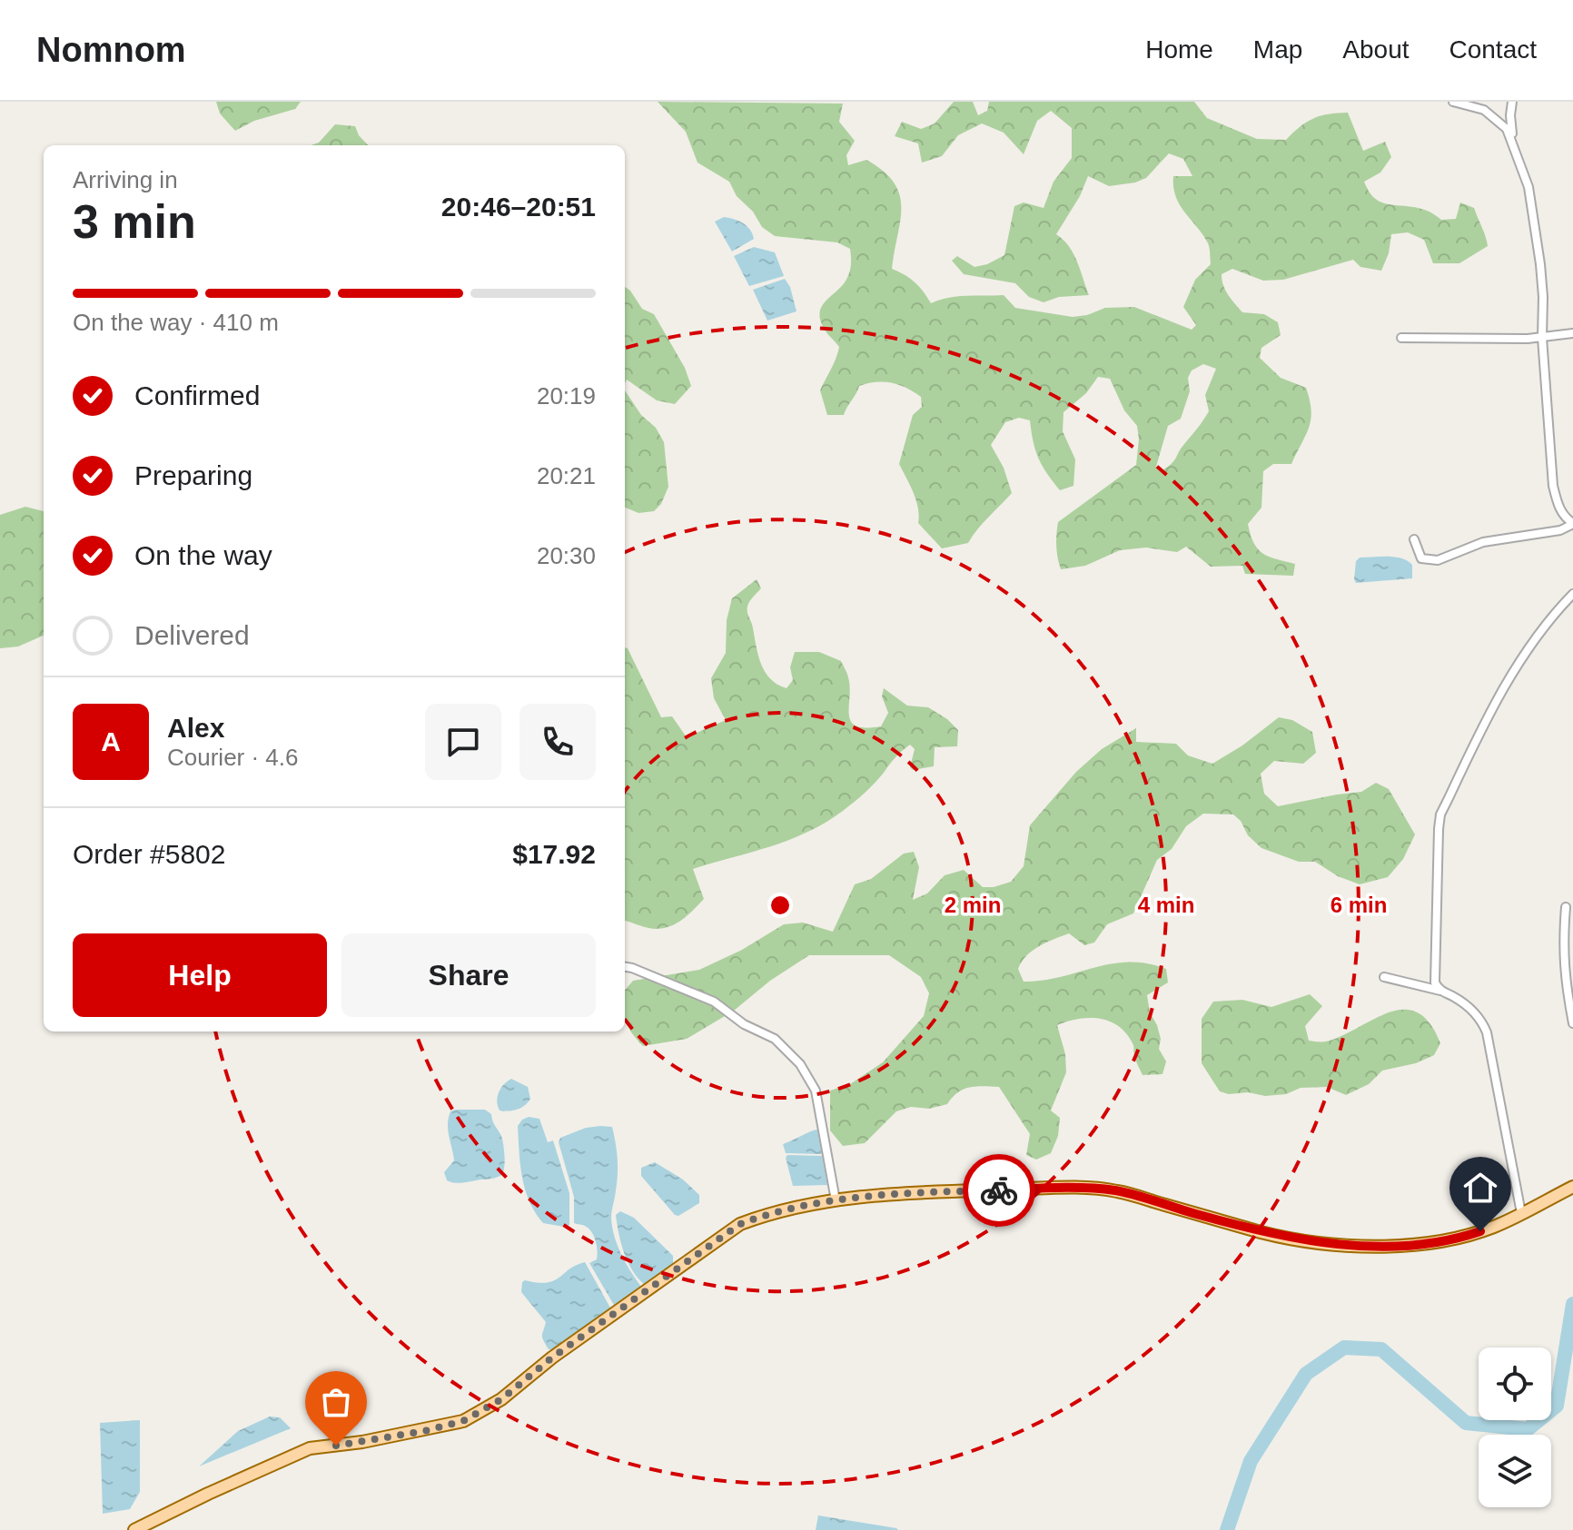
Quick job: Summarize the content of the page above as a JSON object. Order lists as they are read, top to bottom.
{
  "page": {
    "header": "Nomnom",
    "nav": [
      "Home",
      "Map",
      "About",
      "Contact"
    ],
    "heading": ["3 min", "Arriving in", "20:46–20:51"],
    "panel": [
      "Alex",
      "Courier · 4.6",
      "Order #5802",
      "$17.92"
    ],
    "bar": "On the way · 410 m",
    "list": [
      ["Confirmed", "20:19"],
      ["Preparing", "20:21"],
      ["On the way", "20:30"],
      "Delivered"
    ],
    "round": "A",
    "buttons": ["Help", "Share"]
  },
  "rings": ["2 min", "4 min", "6 min"]
}
